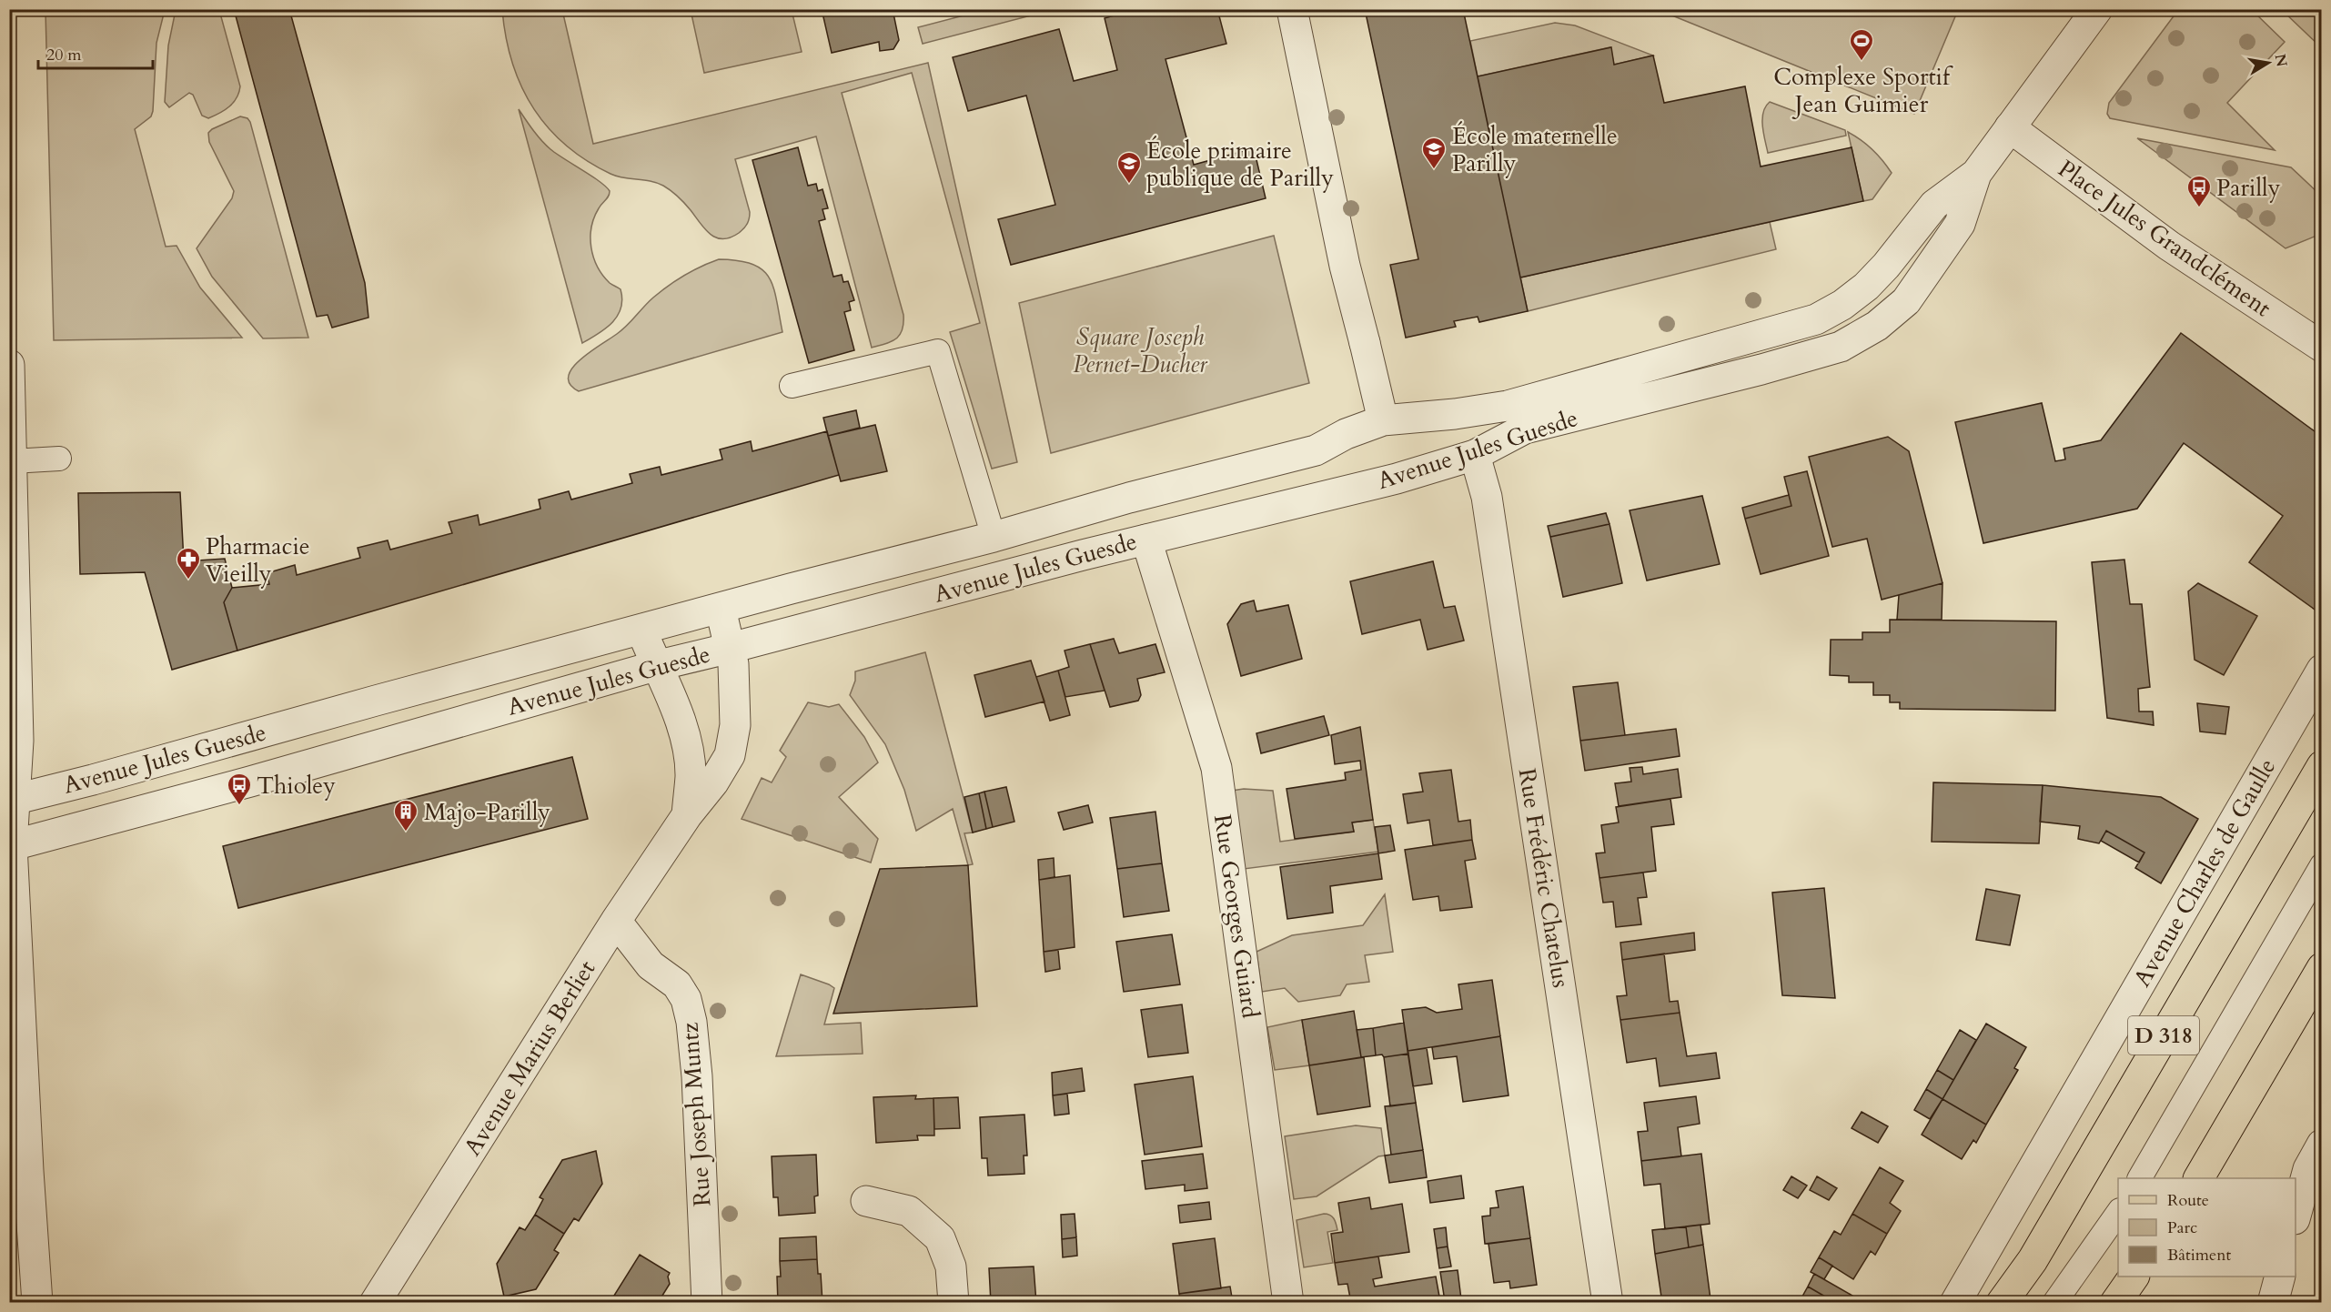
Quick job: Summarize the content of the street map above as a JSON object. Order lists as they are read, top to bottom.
{
  "streets": {
    "main road": ["Avenue Charles de Gaulle", "D 318"],
    "street": [
      "Place Jules Grandclément",
      "Avenue Jules Guesde",
      "Rue Frédéric Chatelus",
      "Rue Georges Guiard",
      "Avenue Marius Berliet",
      "Rue Joseph Muntz"
    ]
  },
  "crossings": [
    ["Place Jules Grandclément", "Avenue Jules Guesde"],
    ["Avenue Jules Guesde", "Rue Frédéric Chatelus"],
    ["Avenue Jules Guesde", "Rue Georges Guiard"],
    ["Avenue Jules Guesde", "Avenue Marius Berliet"],
    ["Avenue Marius Berliet", "Rue Joseph Muntz"]
  ],
  "parks": ["Square Joseph Pernet-Ducher"],
  "places": {
    "sports": ["Complexe Sportif Jean Guimier"],
    "school or university": ["École maternelle Parilly", "École primaire publique de Parilly"],
    "bus stop": ["Parilly", "Thioley"],
    "pharmacy": ["Pharmacie Vieilly"],
    "building": ["Majo-Parilly"]
  },
  "legend": ["Route", "Parc", "Bâtiment"],
  "scale_bar": "20 m",
  "north": "right"
}
